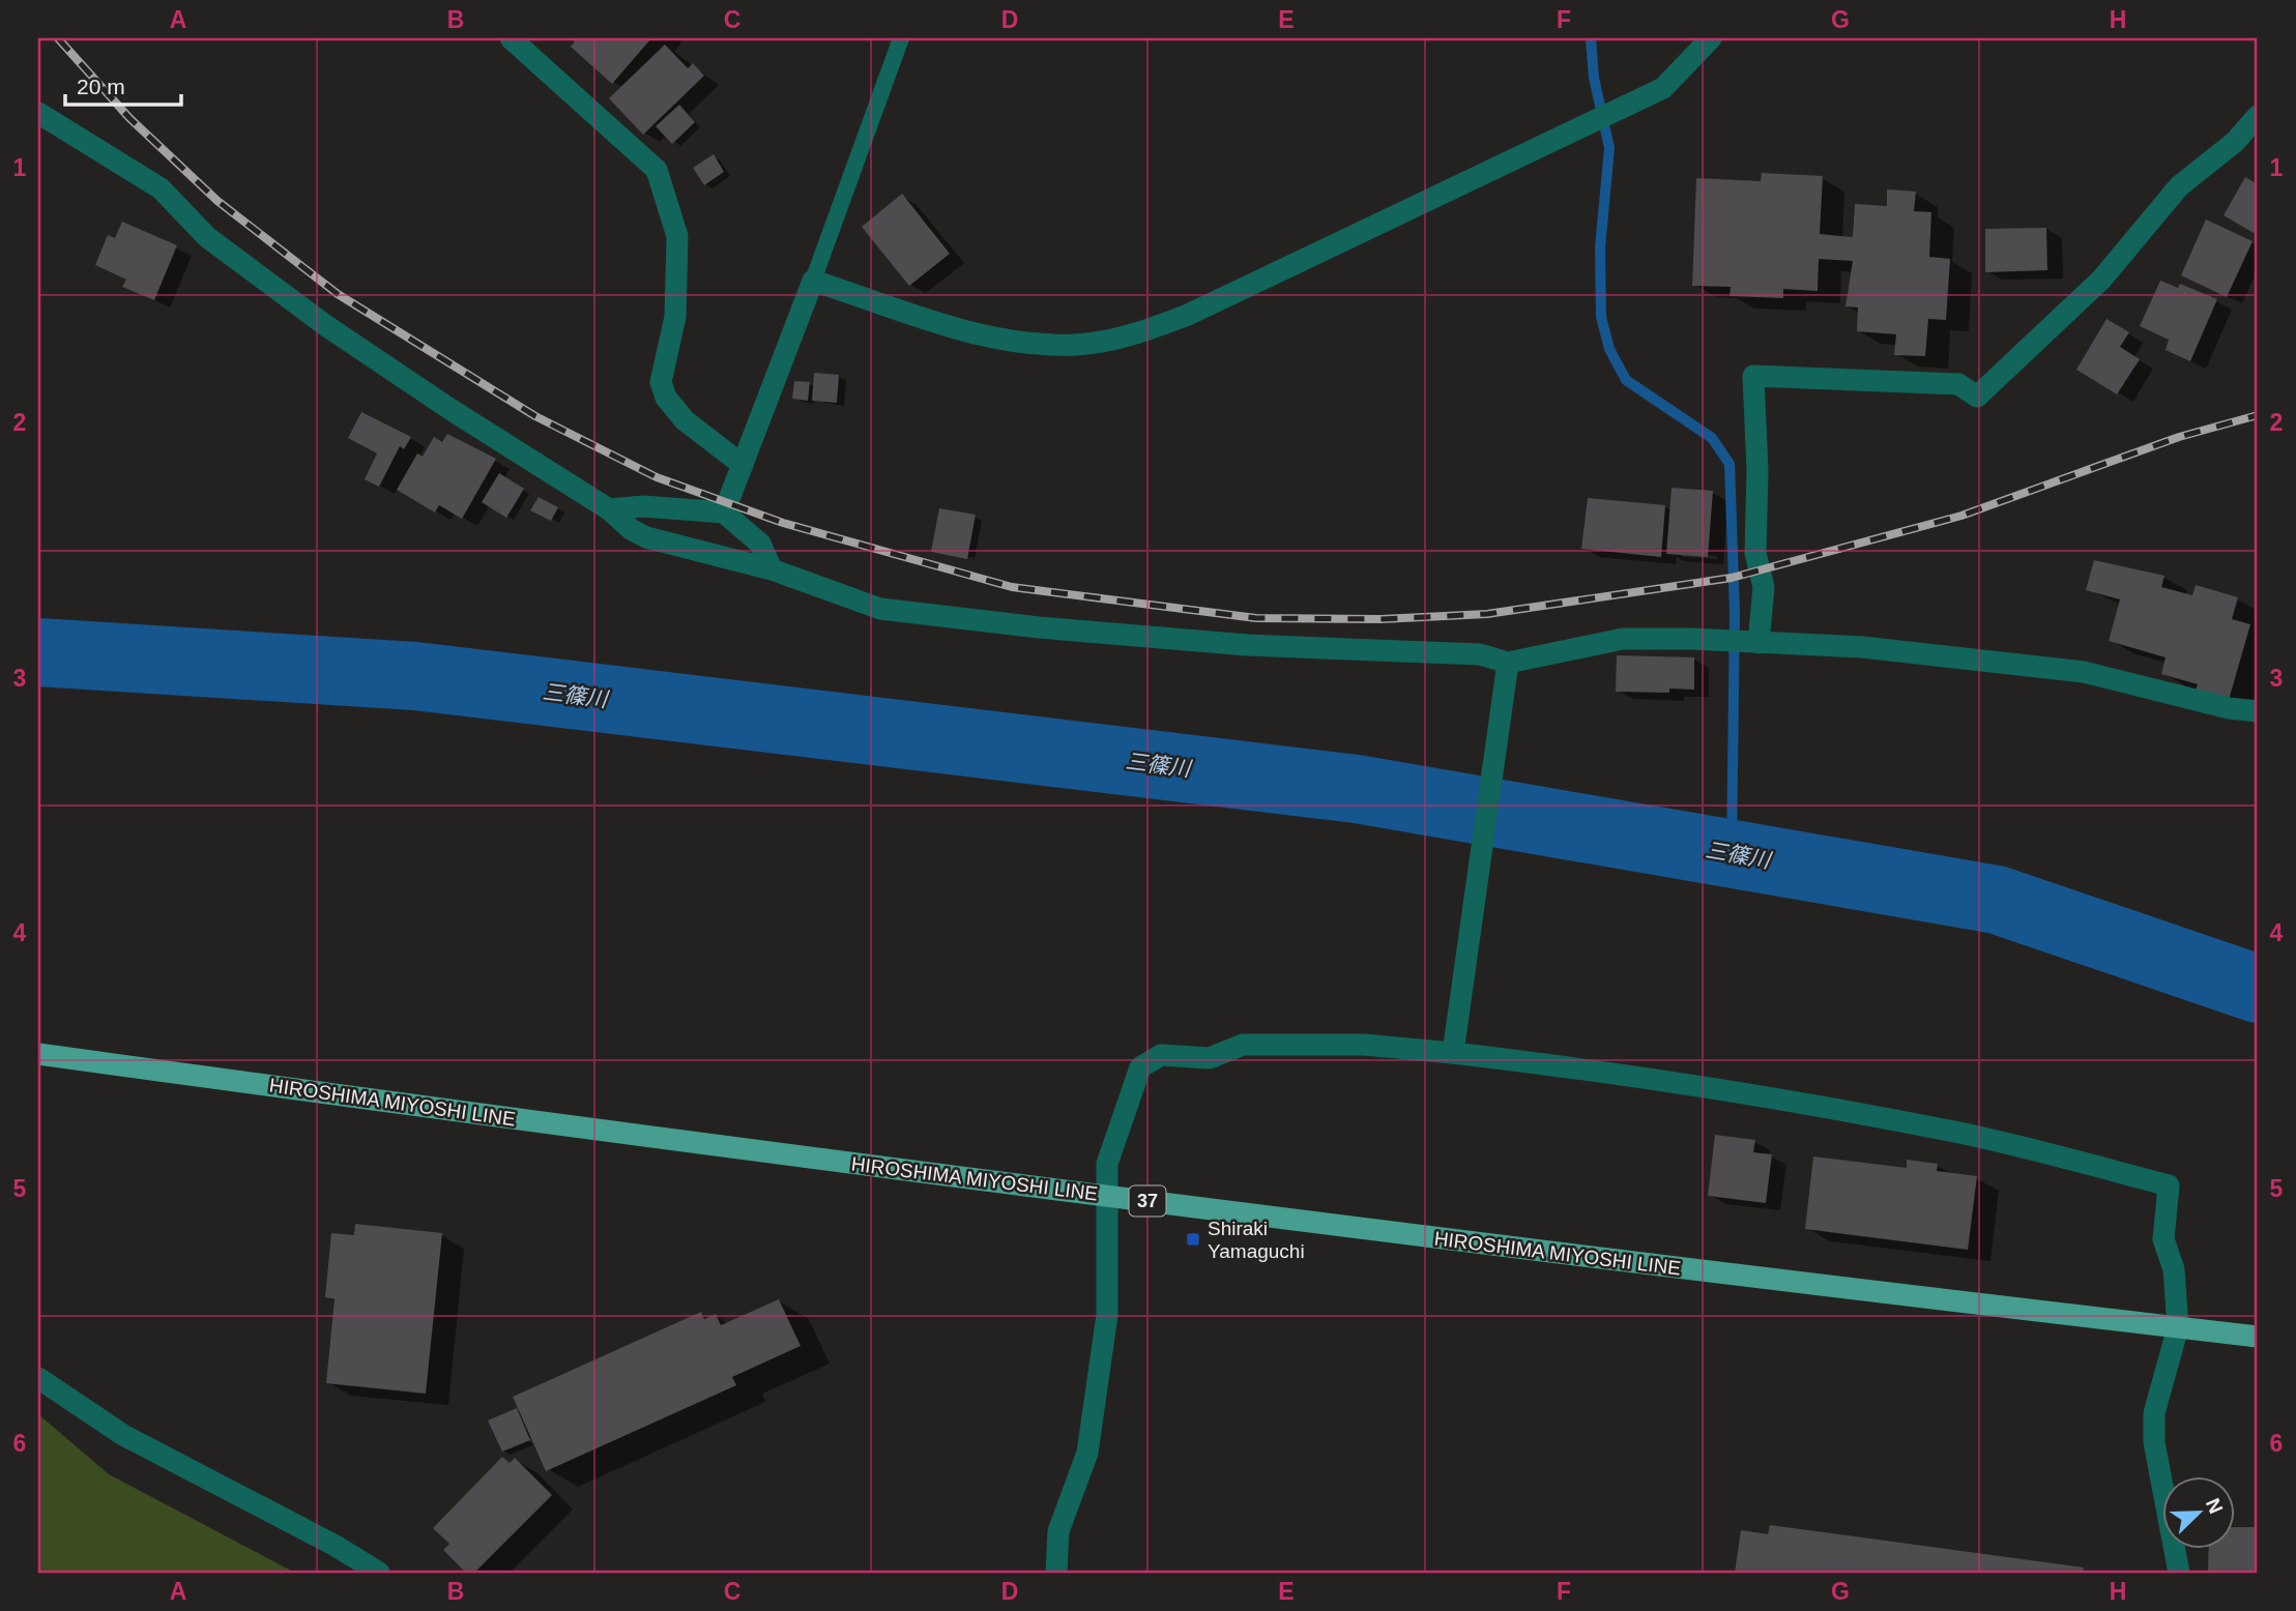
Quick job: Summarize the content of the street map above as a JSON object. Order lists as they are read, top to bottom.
{
  "streets": {
    "main road": ["HIROSHIMA MIYOSHI LINE", "37"]
  },
  "water": ["三篠川"],
  "places": {
    "transit": ["Shiraki Yamaguchi"]
  },
  "scale_bar": "20 m",
  "north": "top right",
  "grid": {
    "columns": [
      "A",
      "B",
      "C",
      "D",
      "E",
      "F",
      "G",
      "H"
    ],
    "rows": [
      "1",
      "2",
      "3",
      "4",
      "5",
      "6"
    ]
  }
}
